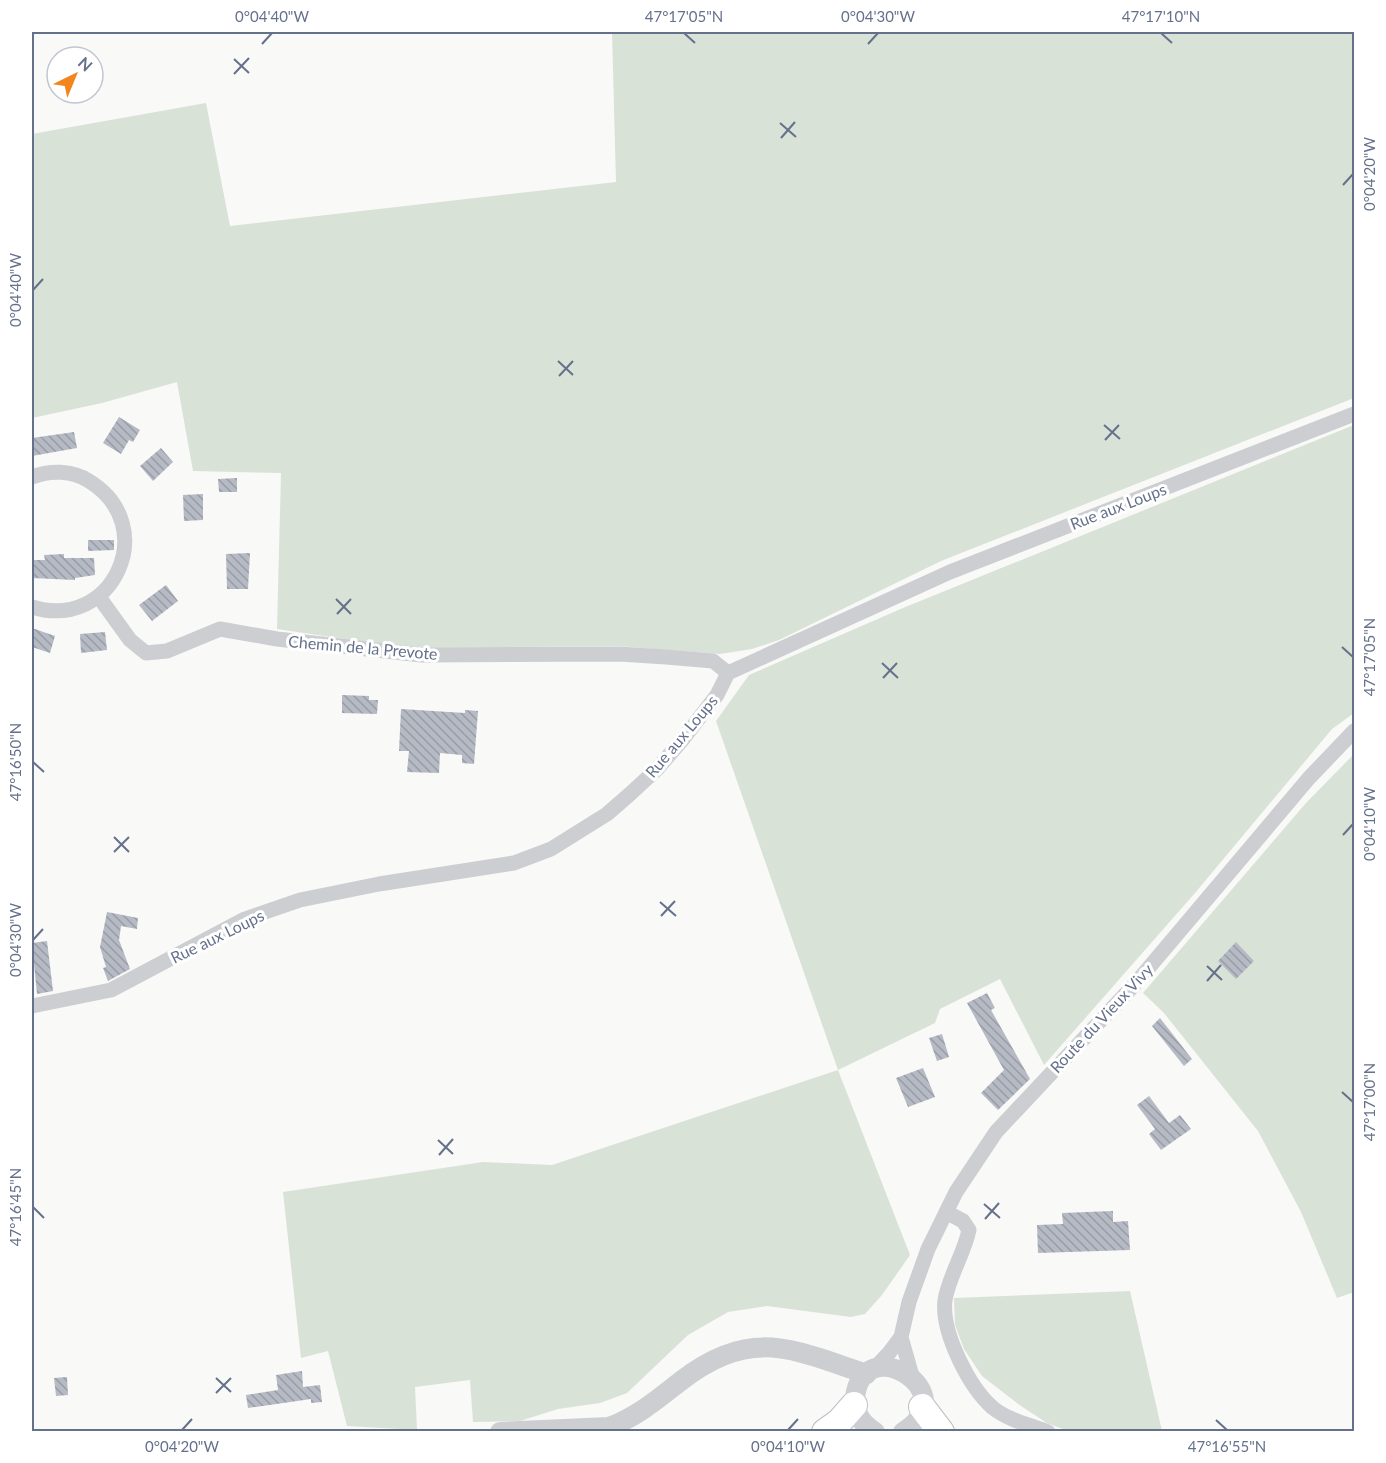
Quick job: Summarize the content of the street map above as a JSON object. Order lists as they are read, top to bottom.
{
  "streets": {
    "street": ["Rue aux Loups", "Chemin de la Prevote", "Route du Vieux Vivy"]
  },
  "crossings": [
    ["Rue aux Loups", "Chemin de la Prevote"]
  ],
  "north": "top right",
  "coordinates": [
    "0°04'40\"W",
    "47°17'05\"N",
    "0°04'30\"W",
    "47°17'10\"N",
    "0°04'20\"W",
    "47°16'50\"N",
    "0°04'10\"W",
    "47°17'00\"N",
    "47°16'45\"N",
    "47°16'55\"N"
  ]
}
